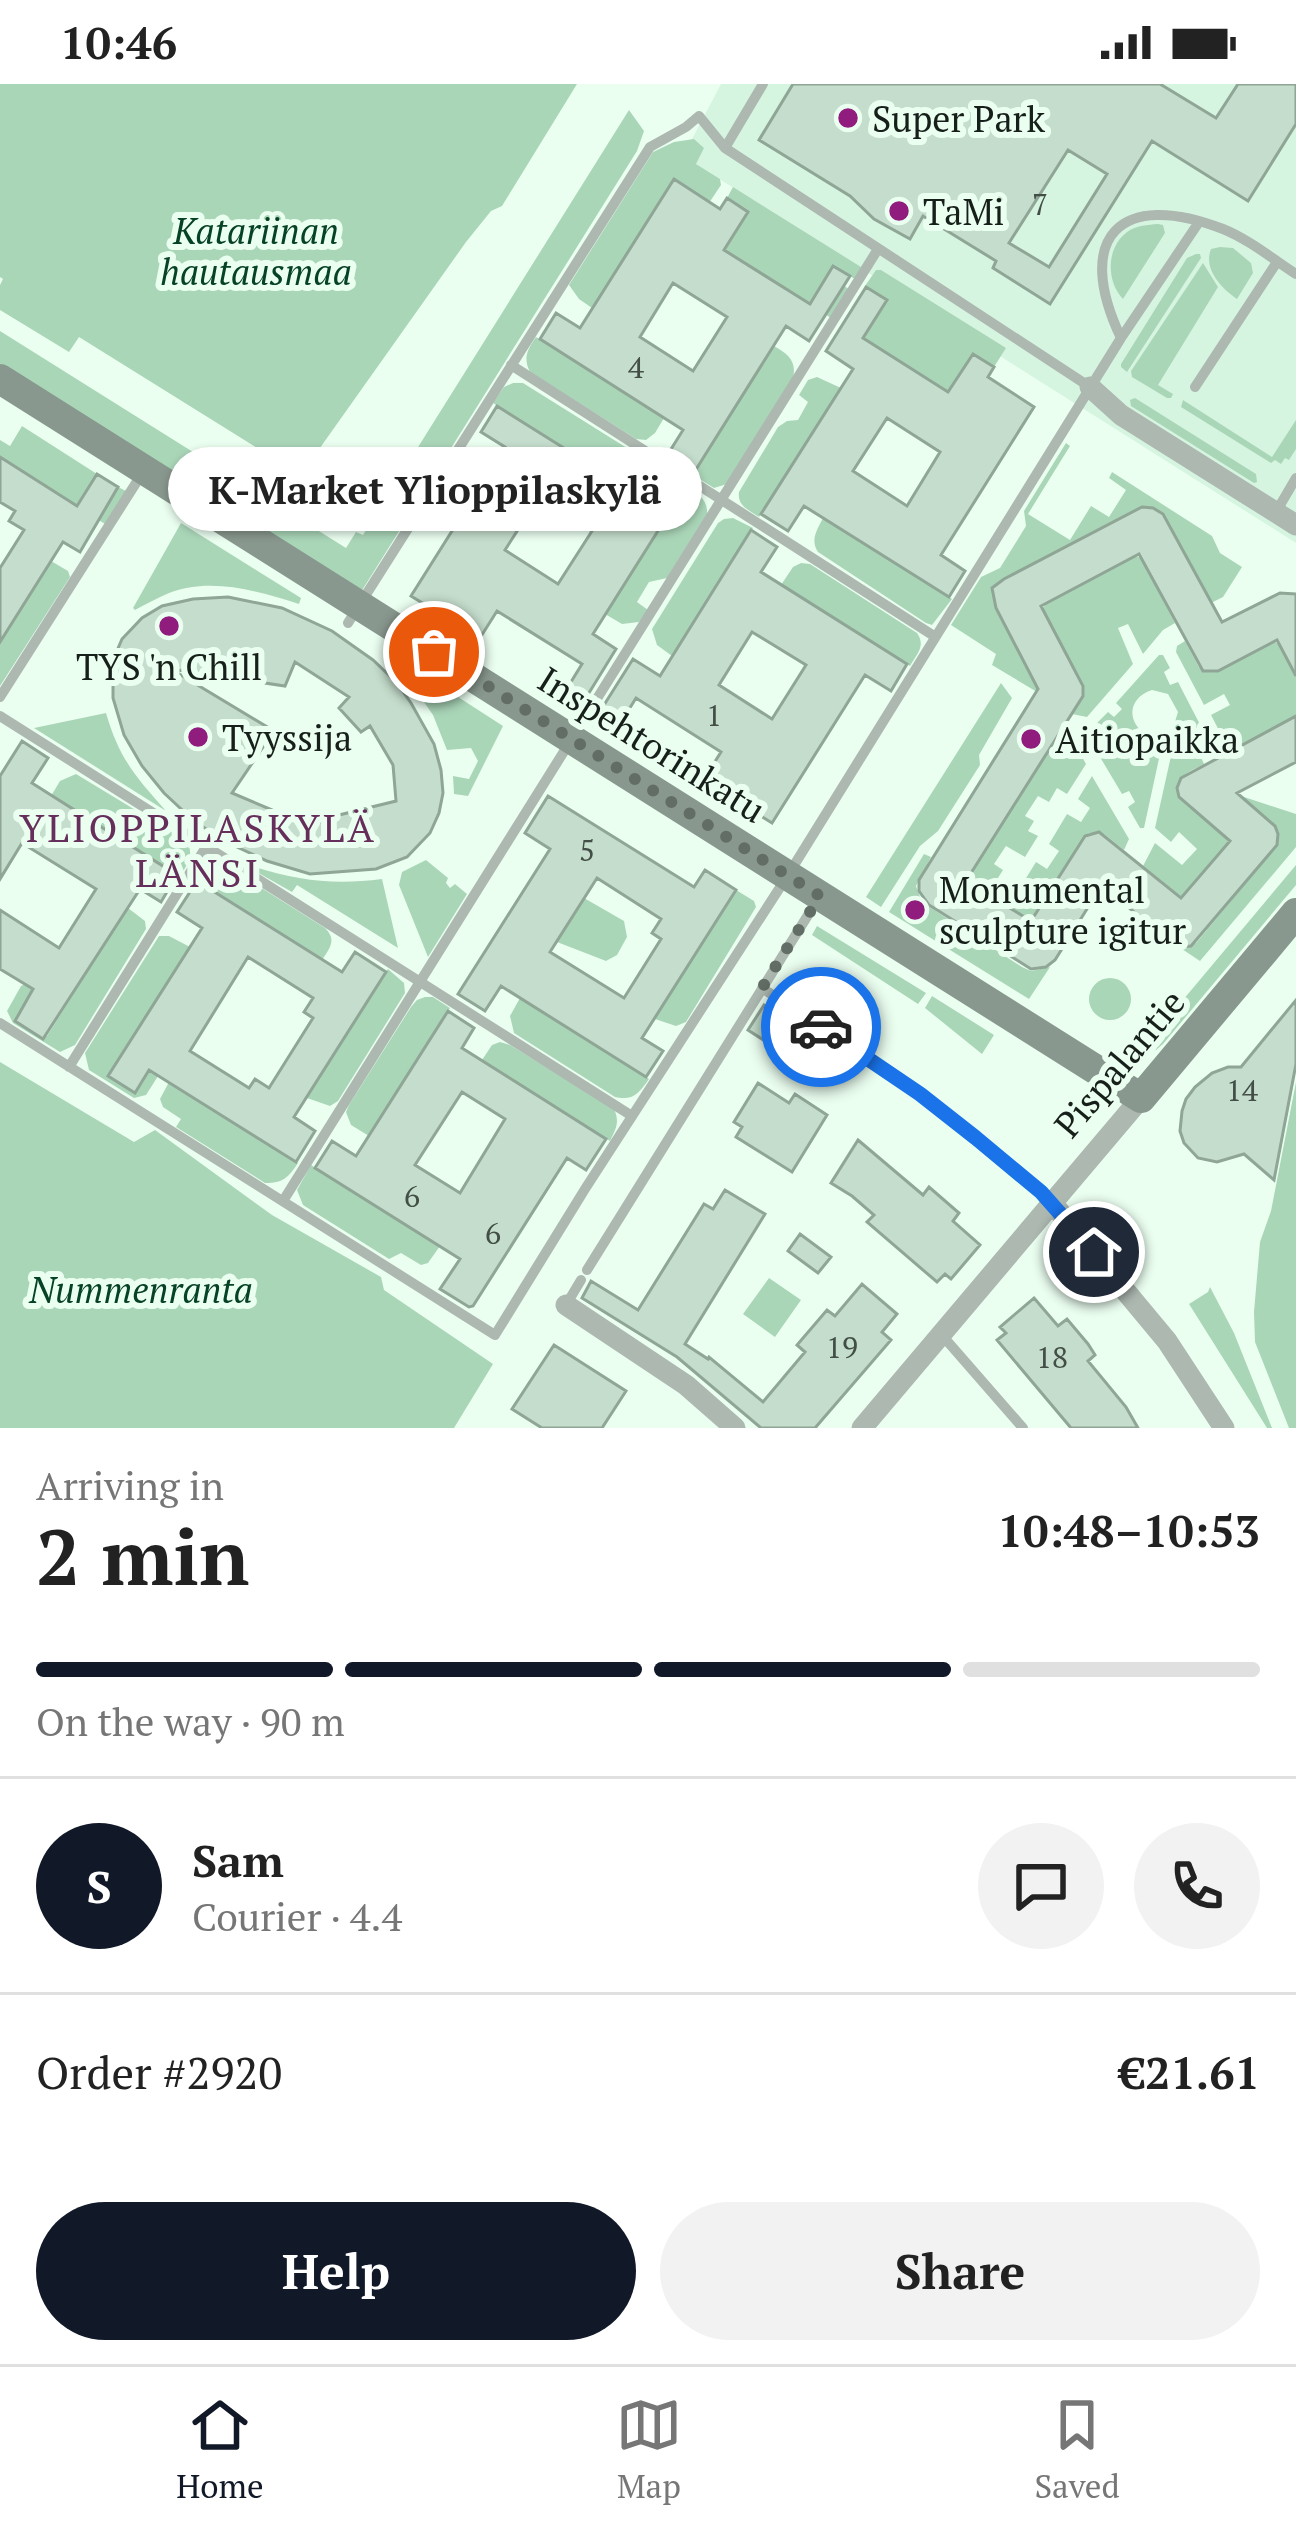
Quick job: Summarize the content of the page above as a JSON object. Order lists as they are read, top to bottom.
{
  "streets": {
    "street": ["Inspehtorinkatu", "Pispalantie"]
  },
  "crossings": [
    ["Inspehtorinkatu", "Pispalantie"]
  ],
  "districts": ["YLIOPPILASKYLÄ LÄNSI"],
  "parks": ["Katariinan hautausmaa", "Nummenranta"],
  "places": [
    "Super Park",
    "TaMi",
    "TYS 'n Chill",
    "K-Market Ylioppilaskylä",
    "Tyyssija",
    "Aitiopaikka",
    "Monumental sculpture igitur"
  ],
  "house_numbers": [
    "7",
    "4",
    "1",
    "5",
    "14",
    "6",
    "6",
    "19",
    "18"
  ],
  "page": {
    "status": "10:46",
    "bubble": "K-Market Ylioppilaskylä",
    "heading": ["2 min", "Arriving in", "10:48–10:53"],
    "panel": [
      "Sam",
      "Courier · 4.4",
      "Order #2920",
      "€21.61"
    ],
    "bar": "On the way · 90 m",
    "round": "S",
    "buttons": ["Help", "Share"],
    "tabs": ["Home", "Map", "Saved"]
  }
}
